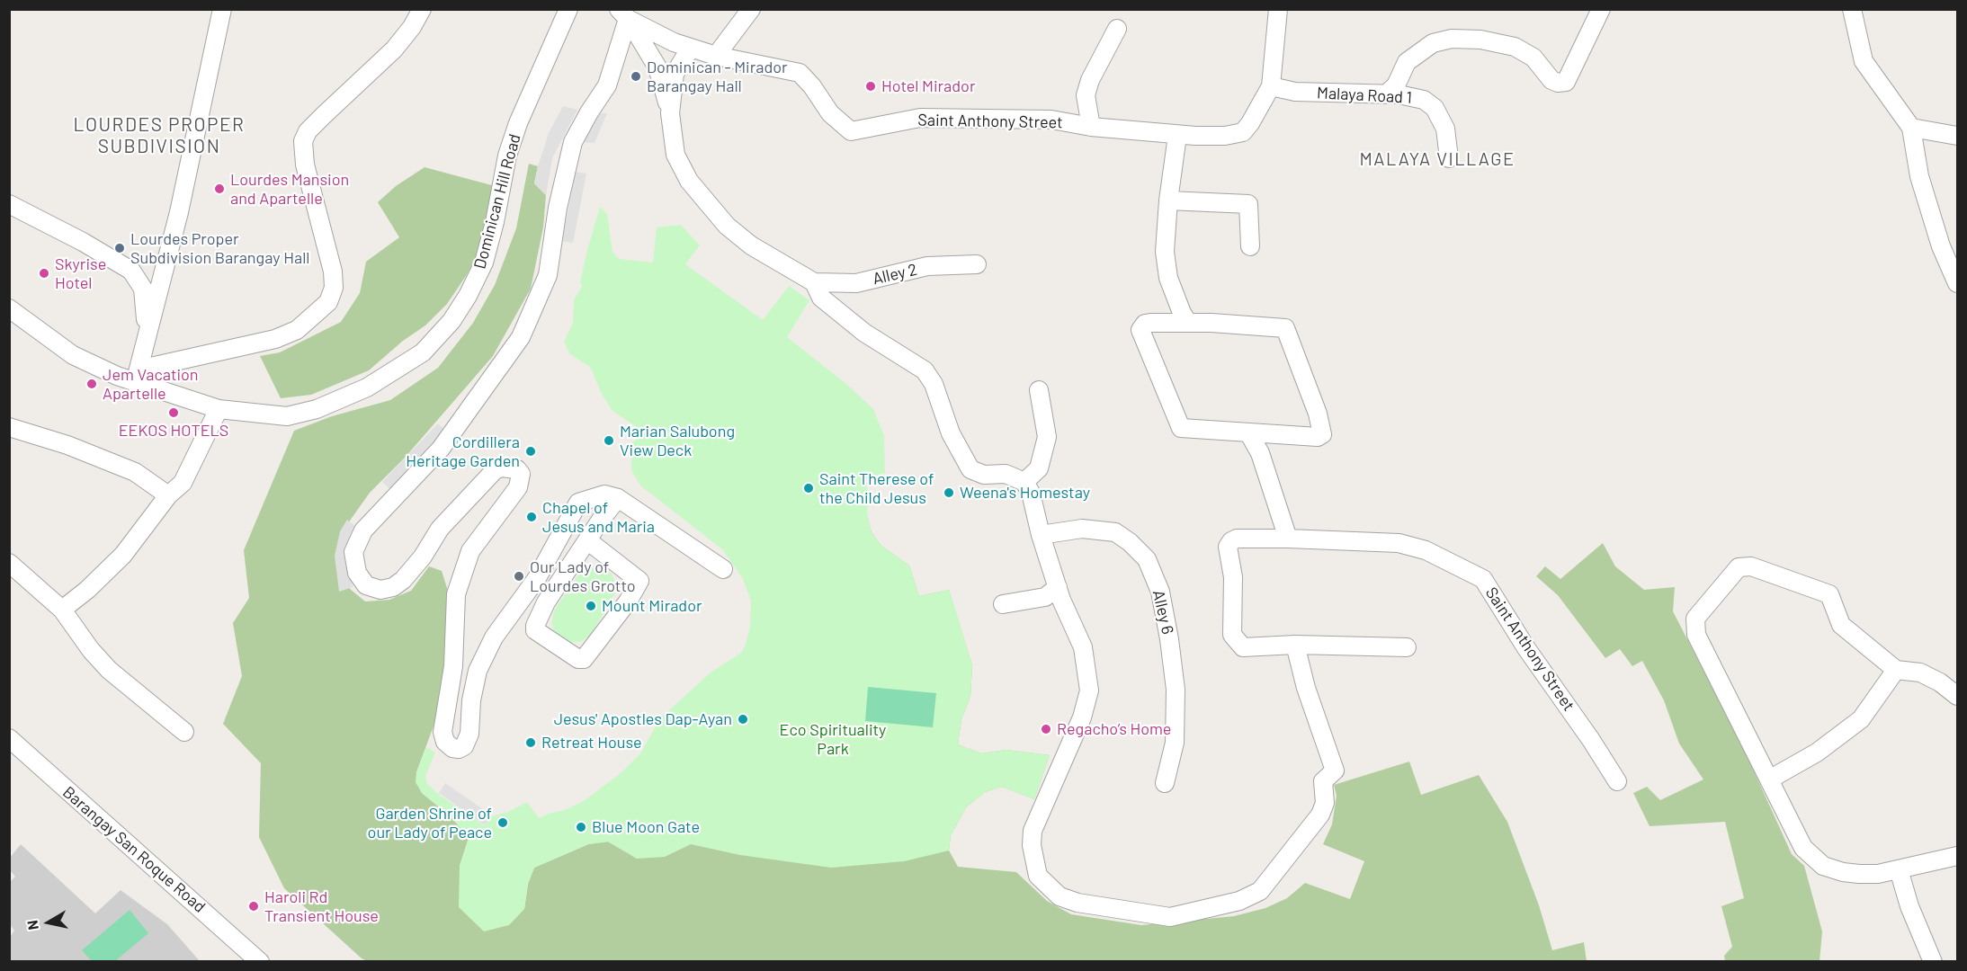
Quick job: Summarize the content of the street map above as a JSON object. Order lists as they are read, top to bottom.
{
  "streets": {
    "street": [
      "Malaya Road 1",
      "Saint Anthony Street",
      "Dominican Hill Road",
      "Alley 2",
      "Alley 6",
      "Barangay San Roque Road"
    ]
  },
  "crossings": [
    ["Malaya Road 1", "Saint Anthony Street"]
  ],
  "districts": ["LOURDES PROPER SUBDIVISION", "MALAYA VILLAGE"],
  "parks": ["Eco Spirituality Park"],
  "places": [
    "Dominican - Mirador Barangay Hall",
    "Hotel Mirador",
    "Lourdes Mansion and Apartelle",
    "Lourdes Proper Subdivision Barangay Hall",
    "Skyrise Hotel",
    "Jem Vacation Apartelle",
    "EEKOS HOTELS",
    "Marian Salubong View Deck",
    "Cordillera Heritage Garden",
    "Saint Therese of the Child Jesus",
    "Weena's Homestay",
    "Chapel of Jesus and Maria",
    "Our Lady of Lourdes Grotto",
    "Mount Mirador",
    "Jesus' Apostles Dap-Ayan",
    "Regacho’s Home",
    "Retreat House",
    "Garden Shrine of our Lady of Peace",
    "Blue Moon Gate",
    "Haroli Rd Transient House"
  ],
  "north": "left"
}
